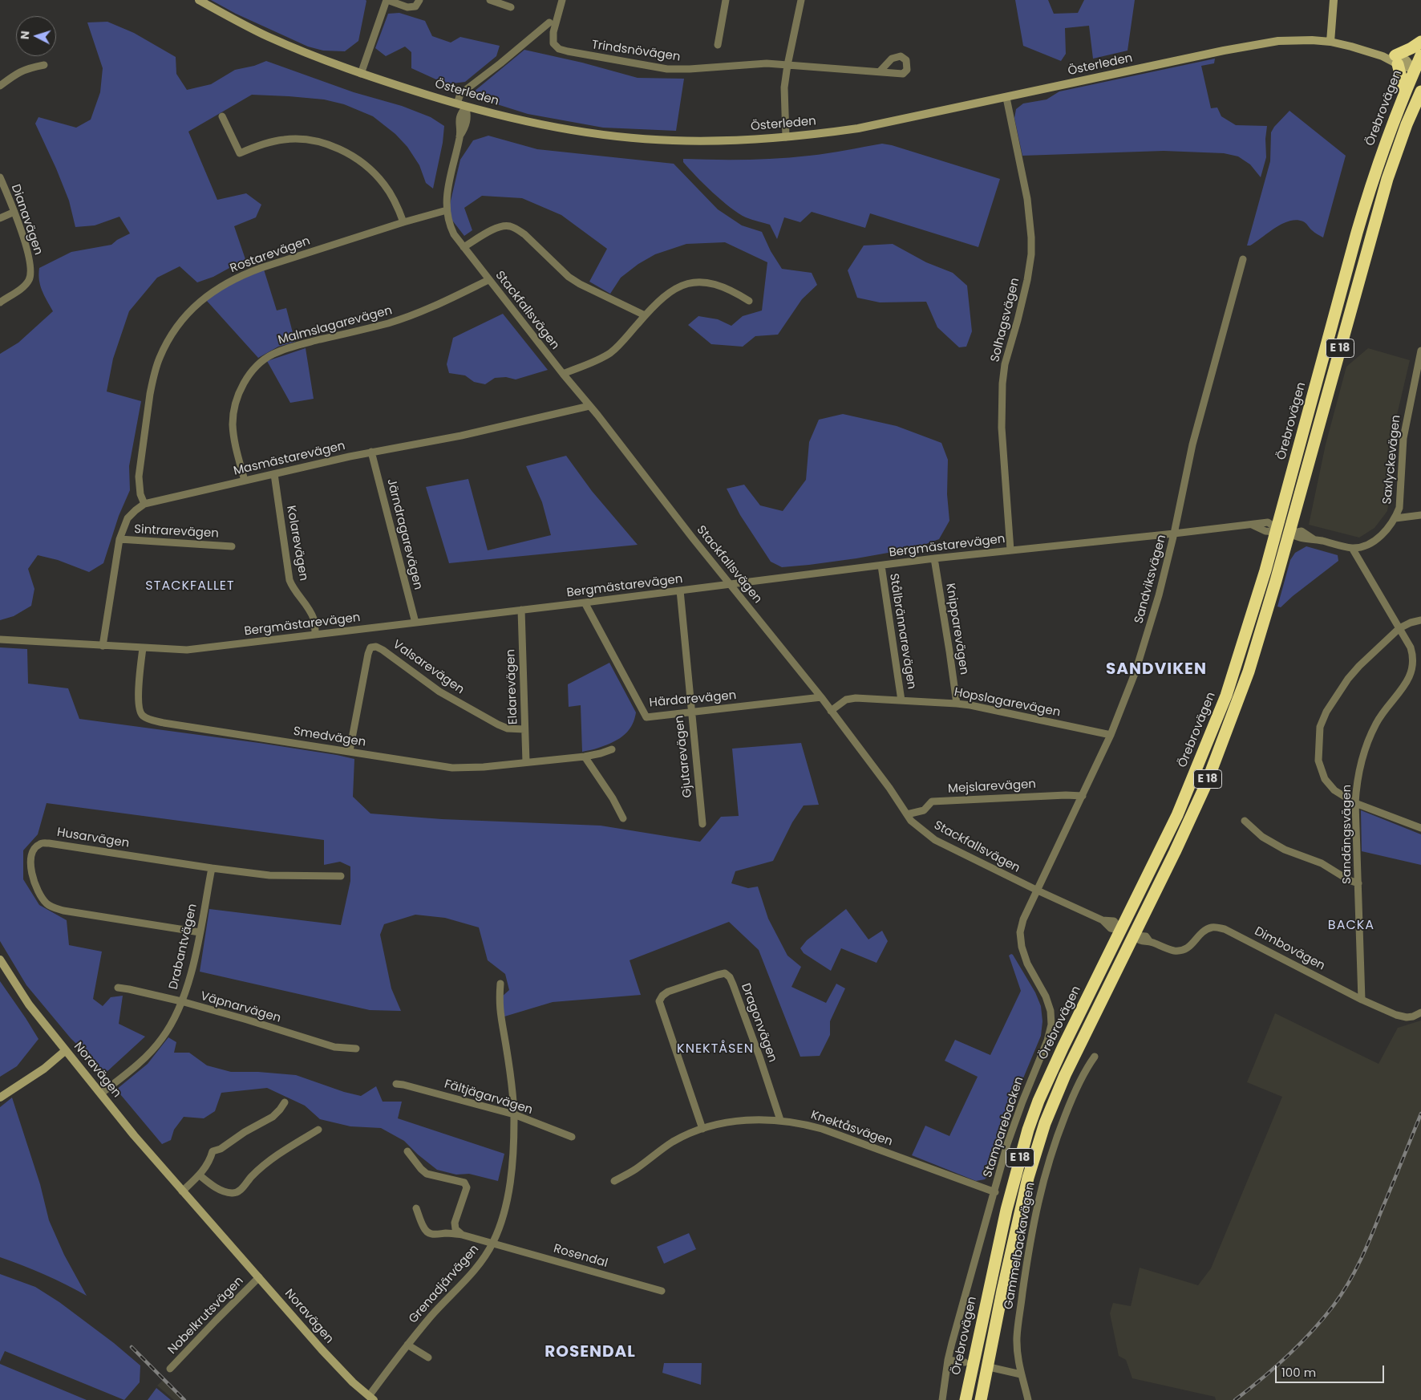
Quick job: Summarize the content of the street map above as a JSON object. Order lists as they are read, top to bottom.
{
  "streets": {
    "highway": ["Örebrovägen", "E 18"],
    "main road": ["Österleden", "Noravägen"],
    "street": [
      "Trindsnövägen",
      "Dianavägen",
      "Rostarevägen",
      "Stackfallsvägen",
      "Solhagsvägen",
      "Malmslagarevägen",
      "Masmästarevägen",
      "Saxlyckevägen",
      "Sintrarevägen",
      "Järndragarevägen",
      "Kolarevägen",
      "Bergmästarevägen",
      "Sandviksvägen",
      "Knipparevägen",
      "Stålbrännarevägen",
      "Valsarevägen",
      "Eldarevägen",
      "Härdarevägen",
      "Hopslagarevägen",
      "Smedvägen",
      "Gjutarevägen",
      "Mejslarevägen",
      "Sandängsvägen",
      "Husarvägen",
      "Drabantvägen",
      "Dimbovägen",
      "Väpnarvägen",
      "Dragonvägen",
      "Fältjägarvägen",
      "Stamparebacken",
      "Knektåsvägen",
      "Gammelbackavägen",
      "Rosendal",
      "Grenadjärvägen",
      "Nobelkrutsvägen"
    ]
  },
  "crossings": [
    ["Österleden", "Örebrovägen"],
    ["Österleden", "Stackfallsvägen"],
    ["Österleden", "Solhagsvägen"],
    ["Örebrovägen", "Stackfallsvägen"],
    ["Örebrovägen", "Bergmästarevägen"],
    ["Rostarevägen", "Stackfallsvägen"],
    ["Rostarevägen", "Masmästarevägen"],
    ["Stackfallsvägen", "Malmslagarevägen"],
    ["Stackfallsvägen", "Masmästarevägen"],
    ["Stackfallsvägen", "Bergmästarevägen"],
    ["Stackfallsvägen", "Sandviksvägen"],
    ["Stackfallsvägen", "Härdarevägen"],
    ["Stackfallsvägen", "Hopslagarevägen"],
    ["Stackfallsvägen", "Mejslarevägen"],
    ["Stackfallsvägen", "Stamparebacken"],
    ["Solhagsvägen", "Bergmästarevägen"],
    ["Malmslagarevägen", "Masmästarevägen"],
    ["E 18", "Dimbovägen"],
    ["Masmästarevägen", "Sintrarevägen"],
    ["Masmästarevägen", "Järndragarevägen"],
    ["Masmästarevägen", "Kolarevägen"],
    ["Masmästarevägen", "Bergmästarevägen"],
    ["Saxlyckevägen", "Sandängsvägen"],
    ["Järndragarevägen", "Bergmästarevägen"],
    ["Kolarevägen", "Bergmästarevägen"],
    ["Bergmästarevägen", "Sandviksvägen"],
    ["Bergmästarevägen", "Knipparevägen"],
    ["Bergmästarevägen", "Stålbrännarevägen"],
    ["Bergmästarevägen", "Eldarevägen"],
    ["Bergmästarevägen", "Härdarevägen"],
    ["Bergmästarevägen", "Smedvägen"],
    ["Bergmästarevägen", "Gjutarevägen"],
    ["Sandviksvägen", "Hopslagarevägen"],
    ["Sandviksvägen", "Mejslarevägen"],
    ["Sandviksvägen", "Stamparebacken"],
    ["Knipparevägen", "Hopslagarevägen"],
    ["Stålbrännarevägen", "Hopslagarevägen"],
    ["Valsarevägen", "Eldarevägen"],
    ["Valsarevägen", "Smedvägen"],
    ["Eldarevägen", "Smedvägen"],
    ["Härdarevägen", "Gjutarevägen"],
    ["Sandängsvägen", "Dimbovägen"],
    ["Husarvägen", "Drabantvägen"],
    ["Drabantvägen", "Väpnarvägen"],
    ["Drabantvägen", "Noravägen"],
    ["Dragonvägen", "Knektåsvägen"],
    ["Noravägen", "Grenadjärvägen"],
    ["Noravägen", "Nobelkrutsvägen"],
    ["Fältjägarvägen", "Grenadjärvägen"],
    ["Stamparebacken", "Knektåsvägen"],
    ["Rosendal", "Grenadjärvägen"]
  ],
  "districts": [
    "STACKFALLET",
    "SANDVIKEN",
    "BACKA",
    "KNEKTÅSEN",
    "ROSENDAL"
  ],
  "scale_bar": "100 m",
  "north": "left"
}
